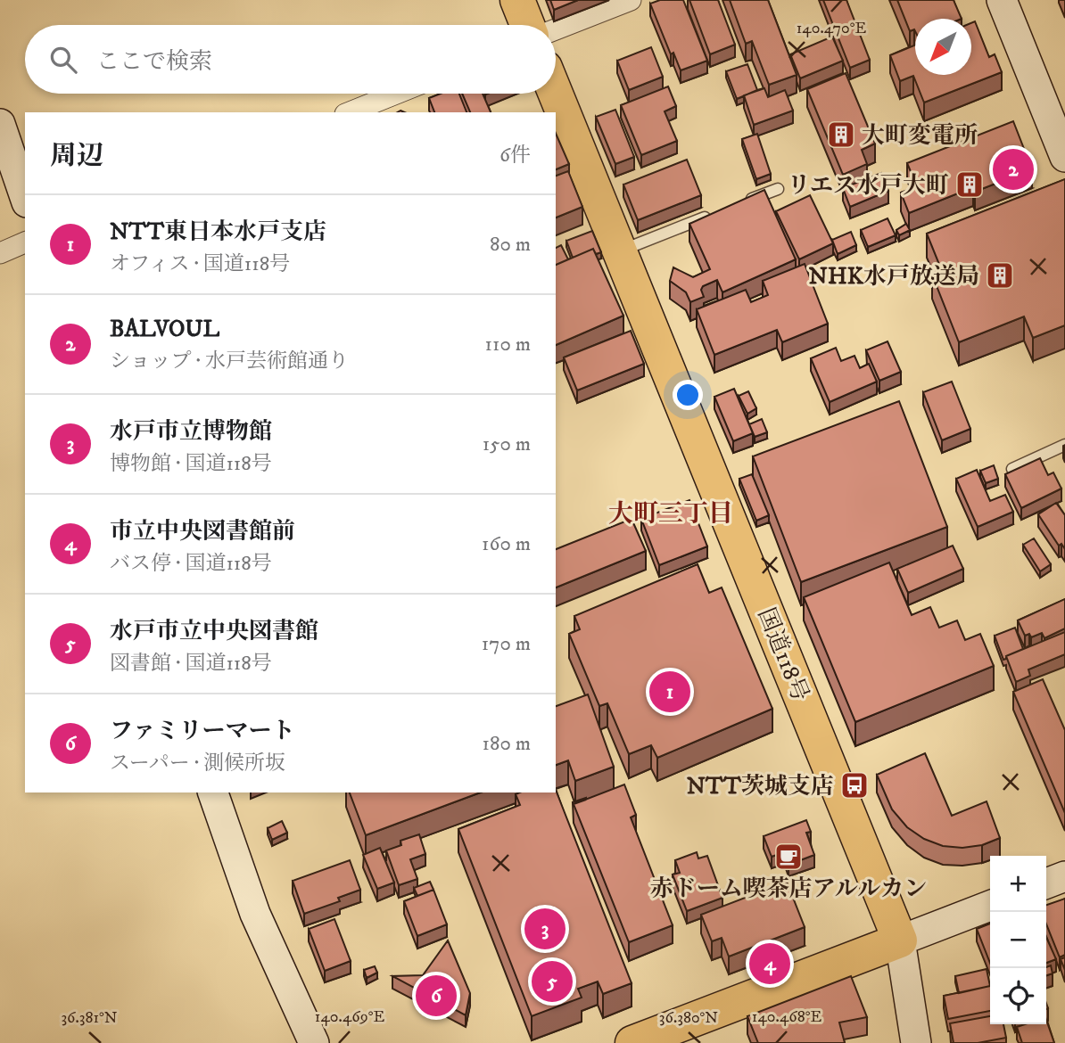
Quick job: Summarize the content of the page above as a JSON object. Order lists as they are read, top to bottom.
{
  "streets": {
    "highway": ["国道118号"]
  },
  "districts": ["大町三丁目"],
  "places": {
    "building": ["大町変電所", "リエス水戸大町", "NHK水戸放送局"],
    "bus stop": ["NTT茨城支店"],
    "cafe": ["赤ドーム喫茶店アルルカン"]
  },
  "north": "bottom left",
  "page": {
    "search": "ここで検索",
    "heading": ["周辺", "6件"],
    "pins": [
      "2",
      "1",
      "3",
      "4",
      "5",
      "6"
    ],
    "list": [
      {
        "mark": "1",
        "name": "NTT東日本水戸支店",
        "note": "オフィス · 国道118号",
        "value": "80 m"
      },
      {
        "mark": "2",
        "name": "BALVOUL",
        "note": "ショップ · 水戸芸術館通り",
        "value": "110 m"
      },
      {
        "mark": "3",
        "name": "水戸市立博物館",
        "note": "博物館 · 国道118号",
        "value": "150 m"
      },
      {
        "mark": "4",
        "name": "市立中央図書館前",
        "note": "バス停 · 国道118号",
        "value": "160 m"
      },
      {
        "mark": "5",
        "name": "水戸市立中央図書館",
        "note": "図書館 · 国道118号",
        "value": "170 m"
      },
      {
        "mark": "6",
        "name": "ファミリーマート",
        "note": "スーパー · 測候所坂",
        "value": "180 m"
      }
    ],
    "map_buttons": ["+", "−"]
  },
  "coordinates": [
    "140.470°E",
    "140.469°E",
    "140.468°E",
    "36.381°N",
    "36.380°N"
  ]
}
